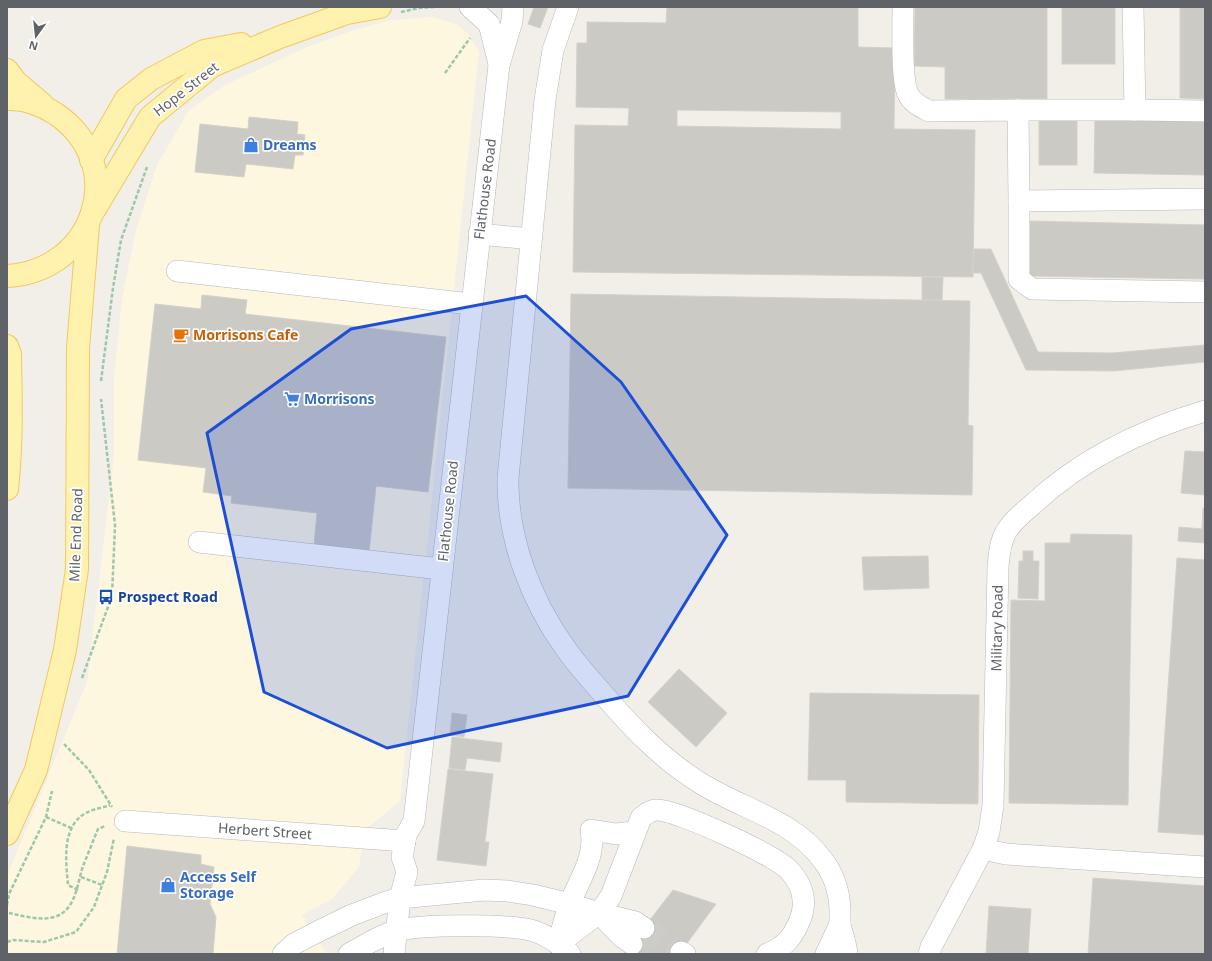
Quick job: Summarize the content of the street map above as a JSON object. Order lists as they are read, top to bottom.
{
  "streets": {
    "main road": ["Hope Street", "Mile End Road"],
    "street": ["Flathouse Road", "Military Road", "Herbert Street"]
  },
  "crossings": [
    ["Hope Street", "Mile End Road"],
    ["Flathouse Road", "Herbert Street"]
  ],
  "places": {
    "shop": ["Dreams", "Access Self Storage"],
    "cafe": ["Morrisons Cafe"],
    "supermarket": ["Morrisons"],
    "bus stop": ["Prospect Road"]
  },
  "north": "bottom"
}
